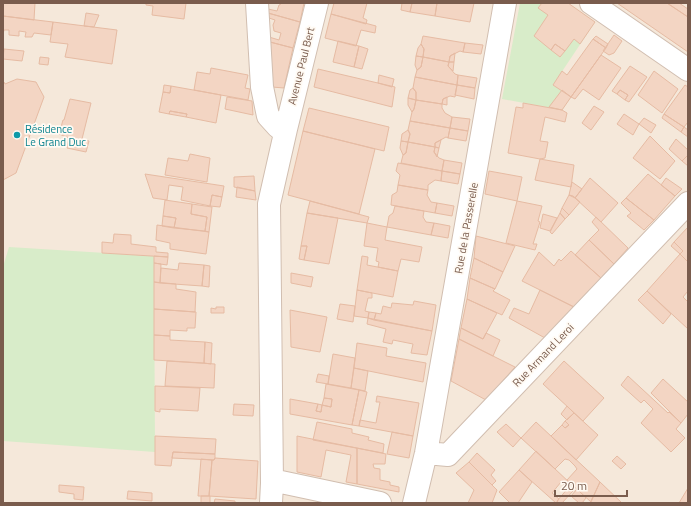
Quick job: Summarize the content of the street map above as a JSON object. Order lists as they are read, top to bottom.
{
  "streets": {
    "street": ["Avenue Paul Bert", "Rue de la Passerelle", "Rue Armand Leroi"]
  },
  "crossings": [
    ["Rue de la Passerelle", "Rue Armand Leroi"]
  ],
  "places": ["Résidence Le Grand Duc"],
  "scale_bar": "20 m"
}
